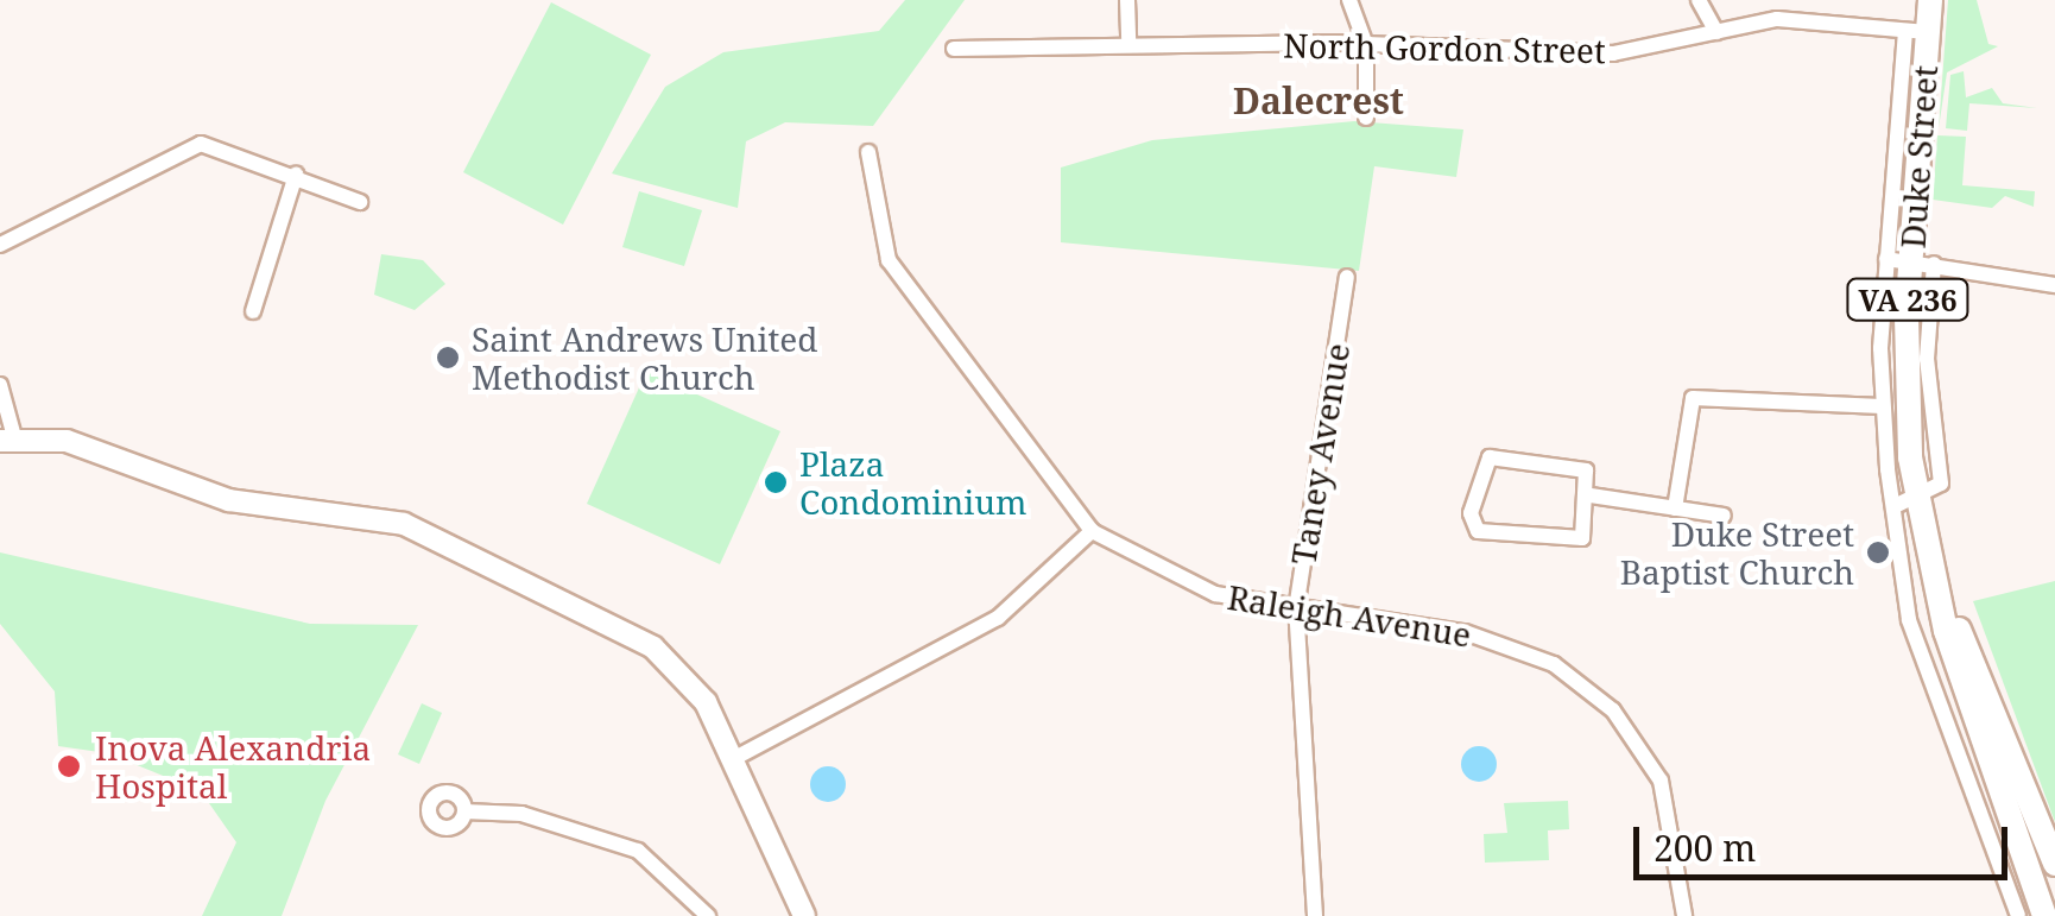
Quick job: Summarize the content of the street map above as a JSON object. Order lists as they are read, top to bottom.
{
  "streets": {
    "main road": ["Duke Street", "VA 236"],
    "street": ["North Gordon Street", "Taney Avenue", "Raleigh Avenue"]
  },
  "crossings": [
    ["North Gordon Street", "Duke Street"],
    ["Taney Avenue", "Raleigh Avenue"]
  ],
  "districts": ["Dalecrest"],
  "places": [
    "Saint Andrews United Methodist Church",
    "Plaza Condominium",
    "Duke Street Baptist Church",
    "Inova Alexandria Hospital"
  ],
  "scale_bar": "200 m"
}
